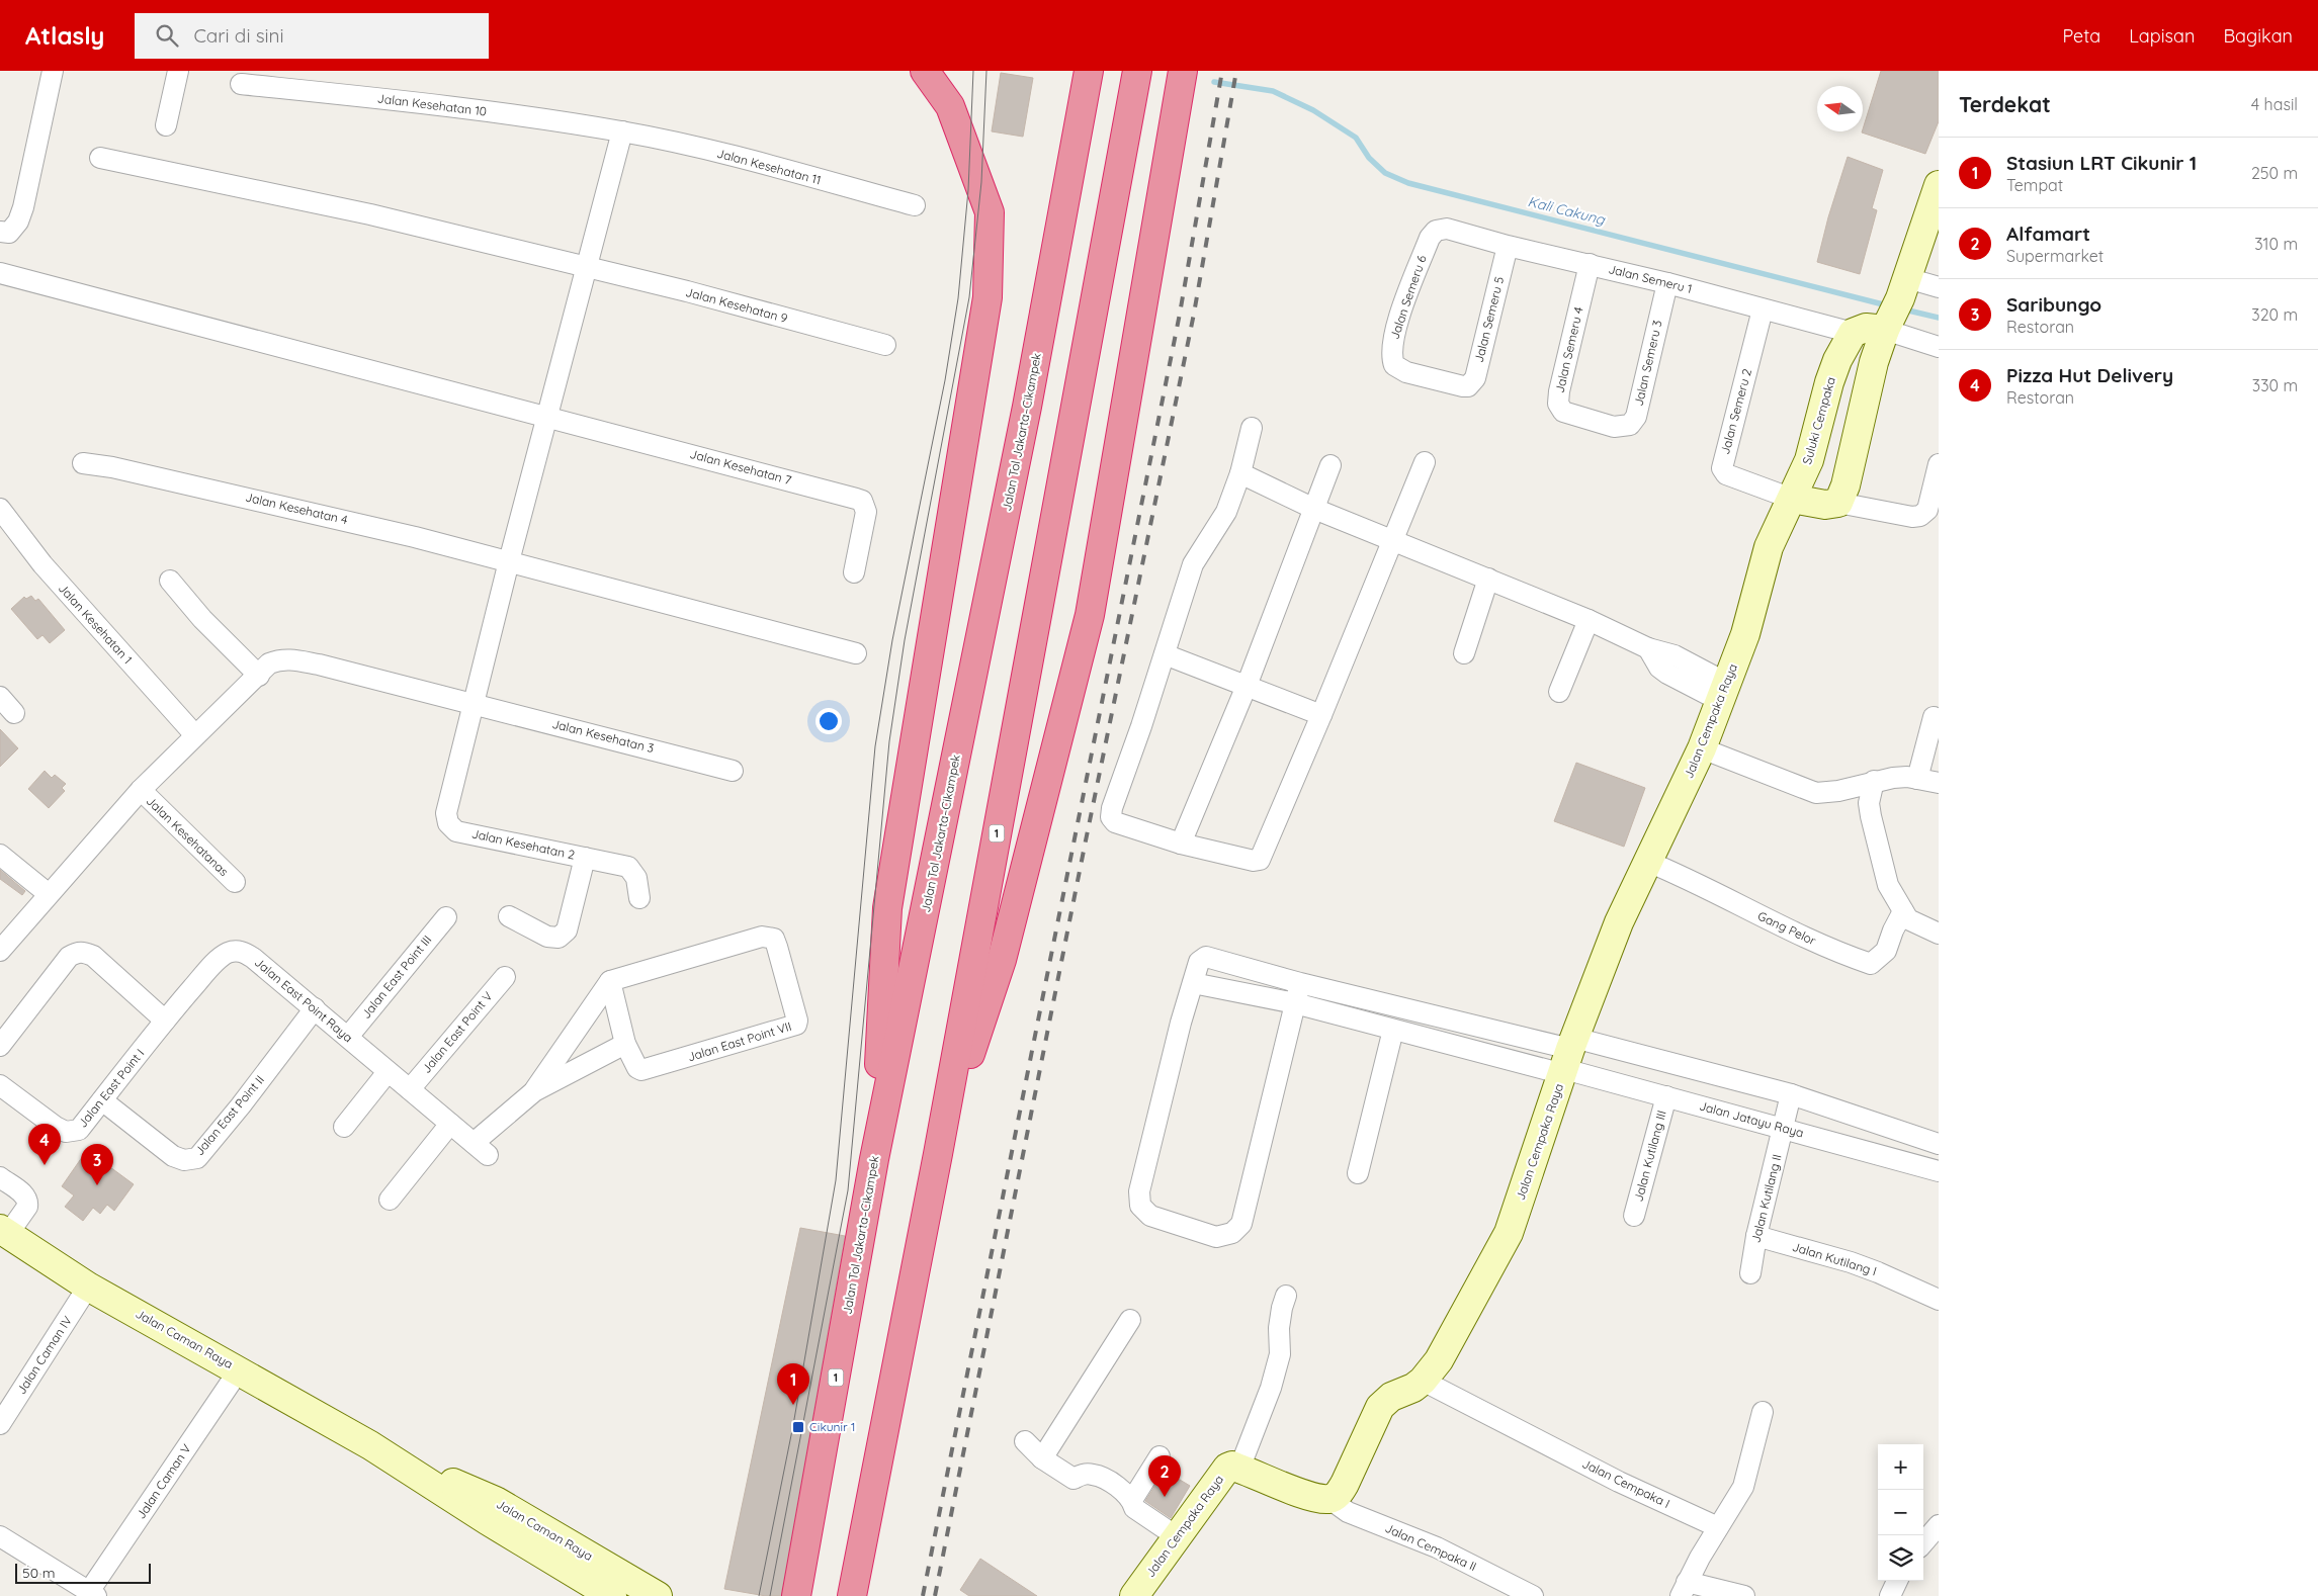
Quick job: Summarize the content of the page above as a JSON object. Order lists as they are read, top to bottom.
{
  "streets": {
    "highway": ["Jalan Tol Jakarta–Cikampek", "1"],
    "street": [
      "Jalan Kesehatan 10",
      "Jalan Kesehatan 11",
      "Jalan Semeru 1",
      "Jalan Semeru 6",
      "Jalan Kesehatan 9",
      "Jalan Semeru 5",
      "Jalan Semeru 4",
      "Jalan Semeru 3",
      "Jalan Semeru 2",
      "Suluki Cempaka",
      "Jalan Kesehatan 7",
      "Jalan Kesehatan 4",
      "Jalan Kesehatan 1",
      "Jalan Cempaka Raya",
      "Jalan Kesehatan 3",
      "Jalan Kesehatanas",
      "Jalan Kesehatan 2",
      "Gang Pelor",
      "Jalan East Point III",
      "Jalan East Point Raya",
      "Jalan East Point V",
      "Jalan East Point VII",
      "Jalan East Point I",
      "Jalan East Point II",
      "Jalan Jatayu Raya",
      "Jalan Kutilang III",
      "Jalan Kutilang II",
      "Jalan Kutilang I",
      "Jalan Caman Raya",
      "Jalan Caman IV",
      "Jalan Caman V",
      "Jalan Cempaka I",
      "Jalan Cempaka II"
    ]
  },
  "crossings": [
    ["Jalan Kesehatan 10", "Jalan Kesehatan 11"],
    ["Jalan Kesehatan 10", "Jalan Kesehatan 2"],
    ["Jalan Kesehatan 11", "Jalan Kesehatan 2"],
    ["Jalan Semeru 1", "Jalan Semeru 6"],
    ["Jalan Semeru 1", "Jalan Semeru 5"],
    ["Jalan Semeru 1", "Jalan Semeru 4"],
    ["Jalan Semeru 1", "Jalan Semeru 3"],
    ["Jalan Semeru 1", "Jalan Semeru 2"],
    ["Jalan Semeru 1", "Suluki Cempaka"],
    ["Jalan Semeru 6", "Jalan Semeru 5"],
    ["Jalan Kesehatan 9", "Jalan Kesehatan 2"],
    ["Jalan Semeru 4", "Jalan Semeru 3"],
    ["Jalan Semeru 2", "Suluki Cempaka"],
    ["Jalan Semeru 2", "Jalan Cempaka Raya"],
    ["Suluki Cempaka", "Jalan Cempaka Raya"],
    ["Jalan Kesehatan 7", "Jalan Kesehatan 2"],
    ["Jalan Kesehatan 4", "Jalan Kesehatan 2"],
    ["Jalan Kesehatan 1", "Jalan Kesehatan 3"],
    ["Jalan Cempaka Raya", "Gang Pelor"],
    ["Jalan Cempaka Raya", "Jalan Jatayu Raya"],
    ["Jalan Cempaka Raya", "Jalan Cempaka I"],
    ["Jalan Cempaka Raya", "Jalan Cempaka II"],
    ["Jalan Kesehatan 3", "Jalan Kesehatanas"],
    ["Jalan Kesehatan 3", "Jalan Kesehatan 2"],
    ["Jalan East Point III", "Jalan East Point Raya"],
    ["Jalan East Point Raya", "Jalan East Point V"],
    ["Jalan East Point Raya", "Jalan East Point I"],
    ["Jalan East Point Raya", "Jalan East Point II"],
    ["Jalan East Point I", "Jalan East Point II"],
    ["Jalan Jatayu Raya", "Jalan Kutilang III"],
    ["Jalan Jatayu Raya", "Jalan Kutilang II"],
    ["Jalan Kutilang II", "Jalan Kutilang I"],
    ["Jalan Caman Raya", "Jalan Caman IV"],
    ["Jalan Caman Raya", "Jalan Caman V"]
  ],
  "water": ["Kali Cakung"],
  "places": {
    "transit": ["Cikunir 1"]
  },
  "scale_bar": "50 m",
  "north": "left",
  "page": {
    "header": "Atlasly",
    "search": "Cari di sini",
    "nav": ["Peta", "Lapisan", "Bagikan"],
    "heading": ["Terdekat", "4 hasil"],
    "list": [
      {
        "mark": "1",
        "name": "Stasiun LRT Cikunir 1",
        "note": "Tempat",
        "value": "250 m"
      },
      {
        "mark": "2",
        "name": "Alfamart",
        "note": "Supermarket",
        "value": "310 m"
      },
      {
        "mark": "3",
        "name": "Saribungo",
        "note": "Restoran",
        "value": "320 m"
      },
      {
        "mark": "4",
        "name": "Pizza Hut Delivery",
        "note": "Restoran",
        "value": "330 m"
      }
    ],
    "pins": [
      "4",
      "3",
      "1",
      "2"
    ],
    "map_buttons": ["+", "−"],
    "scale": "50 m"
  }
}
